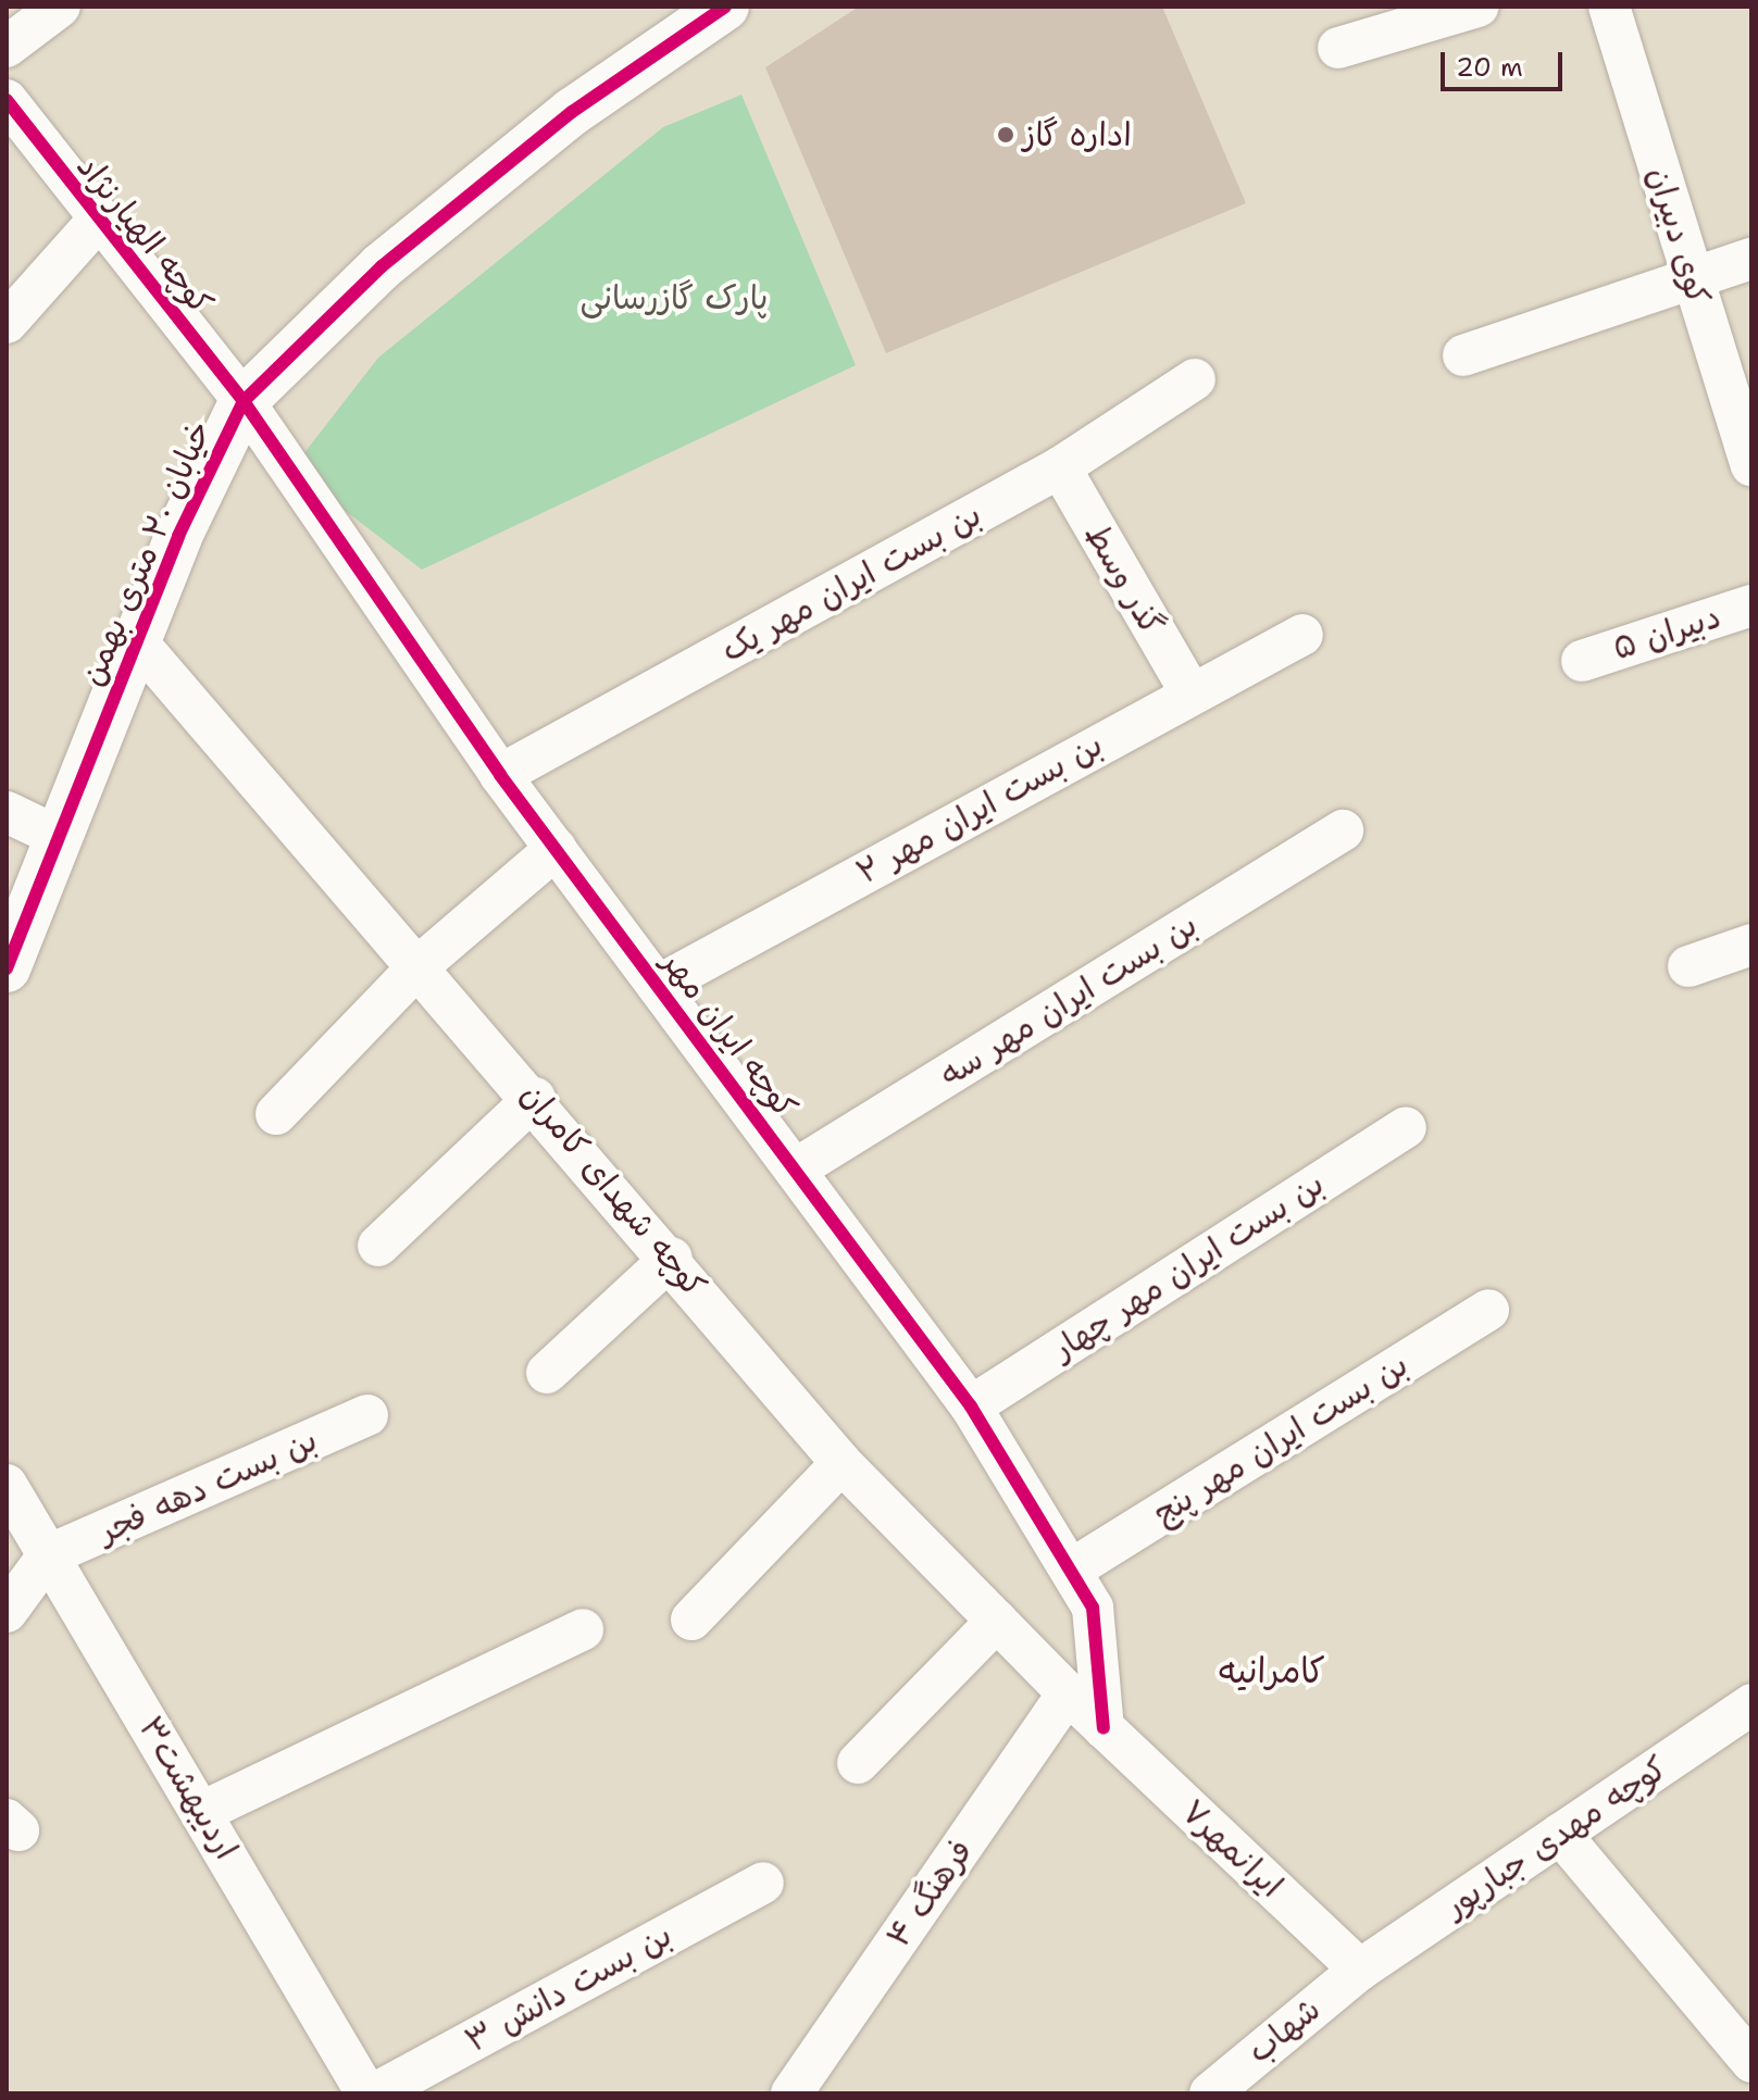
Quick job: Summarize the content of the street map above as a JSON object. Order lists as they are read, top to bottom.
{
  "streets": {
    "street": [
      "کوچه الهیارنژاد",
      "کوی دبیران",
      "خیابان ۲۰ متری بهمن",
      "گذر وسط",
      "بن بست ایران مهر یک",
      "دبیران ۵",
      "۲ بن بست ایران مهر",
      "بن بست ایران مهر سه",
      "کوچه ایران مهر",
      "کوچه شهدای کامران",
      "بن بست ایران مهر چهار",
      "بن بست ایران مهر پنج",
      "بن بست دهه فجر",
      "اردیبهشت۳",
      "کوچه مهدی جبارپور",
      "ایرانمهر۷",
      "فرهنگ ۴",
      "بن بست دانش ۳",
      "شهاب"
    ]
  },
  "crossings": [
    ["کوچه الهیارنژاد", "خیابان ۲۰ متری بهمن"],
    ["کوچه الهیارنژاد", "کوچه ایران مهر"],
    ["خیابان ۲۰ متری بهمن", "کوچه ایران مهر"],
    ["خیابان ۲۰ متری بهمن", "کوچه شهدای کامران"],
    ["گذر وسط", "بن بست ایران مهر یک"],
    ["گذر وسط", "۲ بن بست ایران مهر"],
    ["بن بست ایران مهر یک", "کوچه ایران مهر"],
    ["۲ بن بست ایران مهر", "کوچه ایران مهر"],
    ["بن بست ایران مهر سه", "کوچه ایران مهر"],
    ["کوچه ایران مهر", "کوچه شهدای کامران"],
    ["کوچه ایران مهر", "بن بست ایران مهر چهار"],
    ["کوچه ایران مهر", "بن بست ایران مهر پنج"],
    ["کوچه ایران مهر", "ایرانمهر۷"],
    ["کوچه شهدای کامران", "ایرانمهر۷"],
    ["کوچه شهدای کامران", "فرهنگ ۴"],
    ["بن بست دهه فجر", "اردیبهشت۳"],
    ["کوچه مهدی جبارپور", "ایرانمهر۷"],
    ["کوچه مهدی جبارپور", "شهاب"],
    ["ایرانمهر۷", "شهاب"]
  ],
  "districts": ["کامرانیه"],
  "parks": ["پارک گازرسانی"],
  "places": ["اداره گاز"],
  "scale_bar": "20 m"
}
